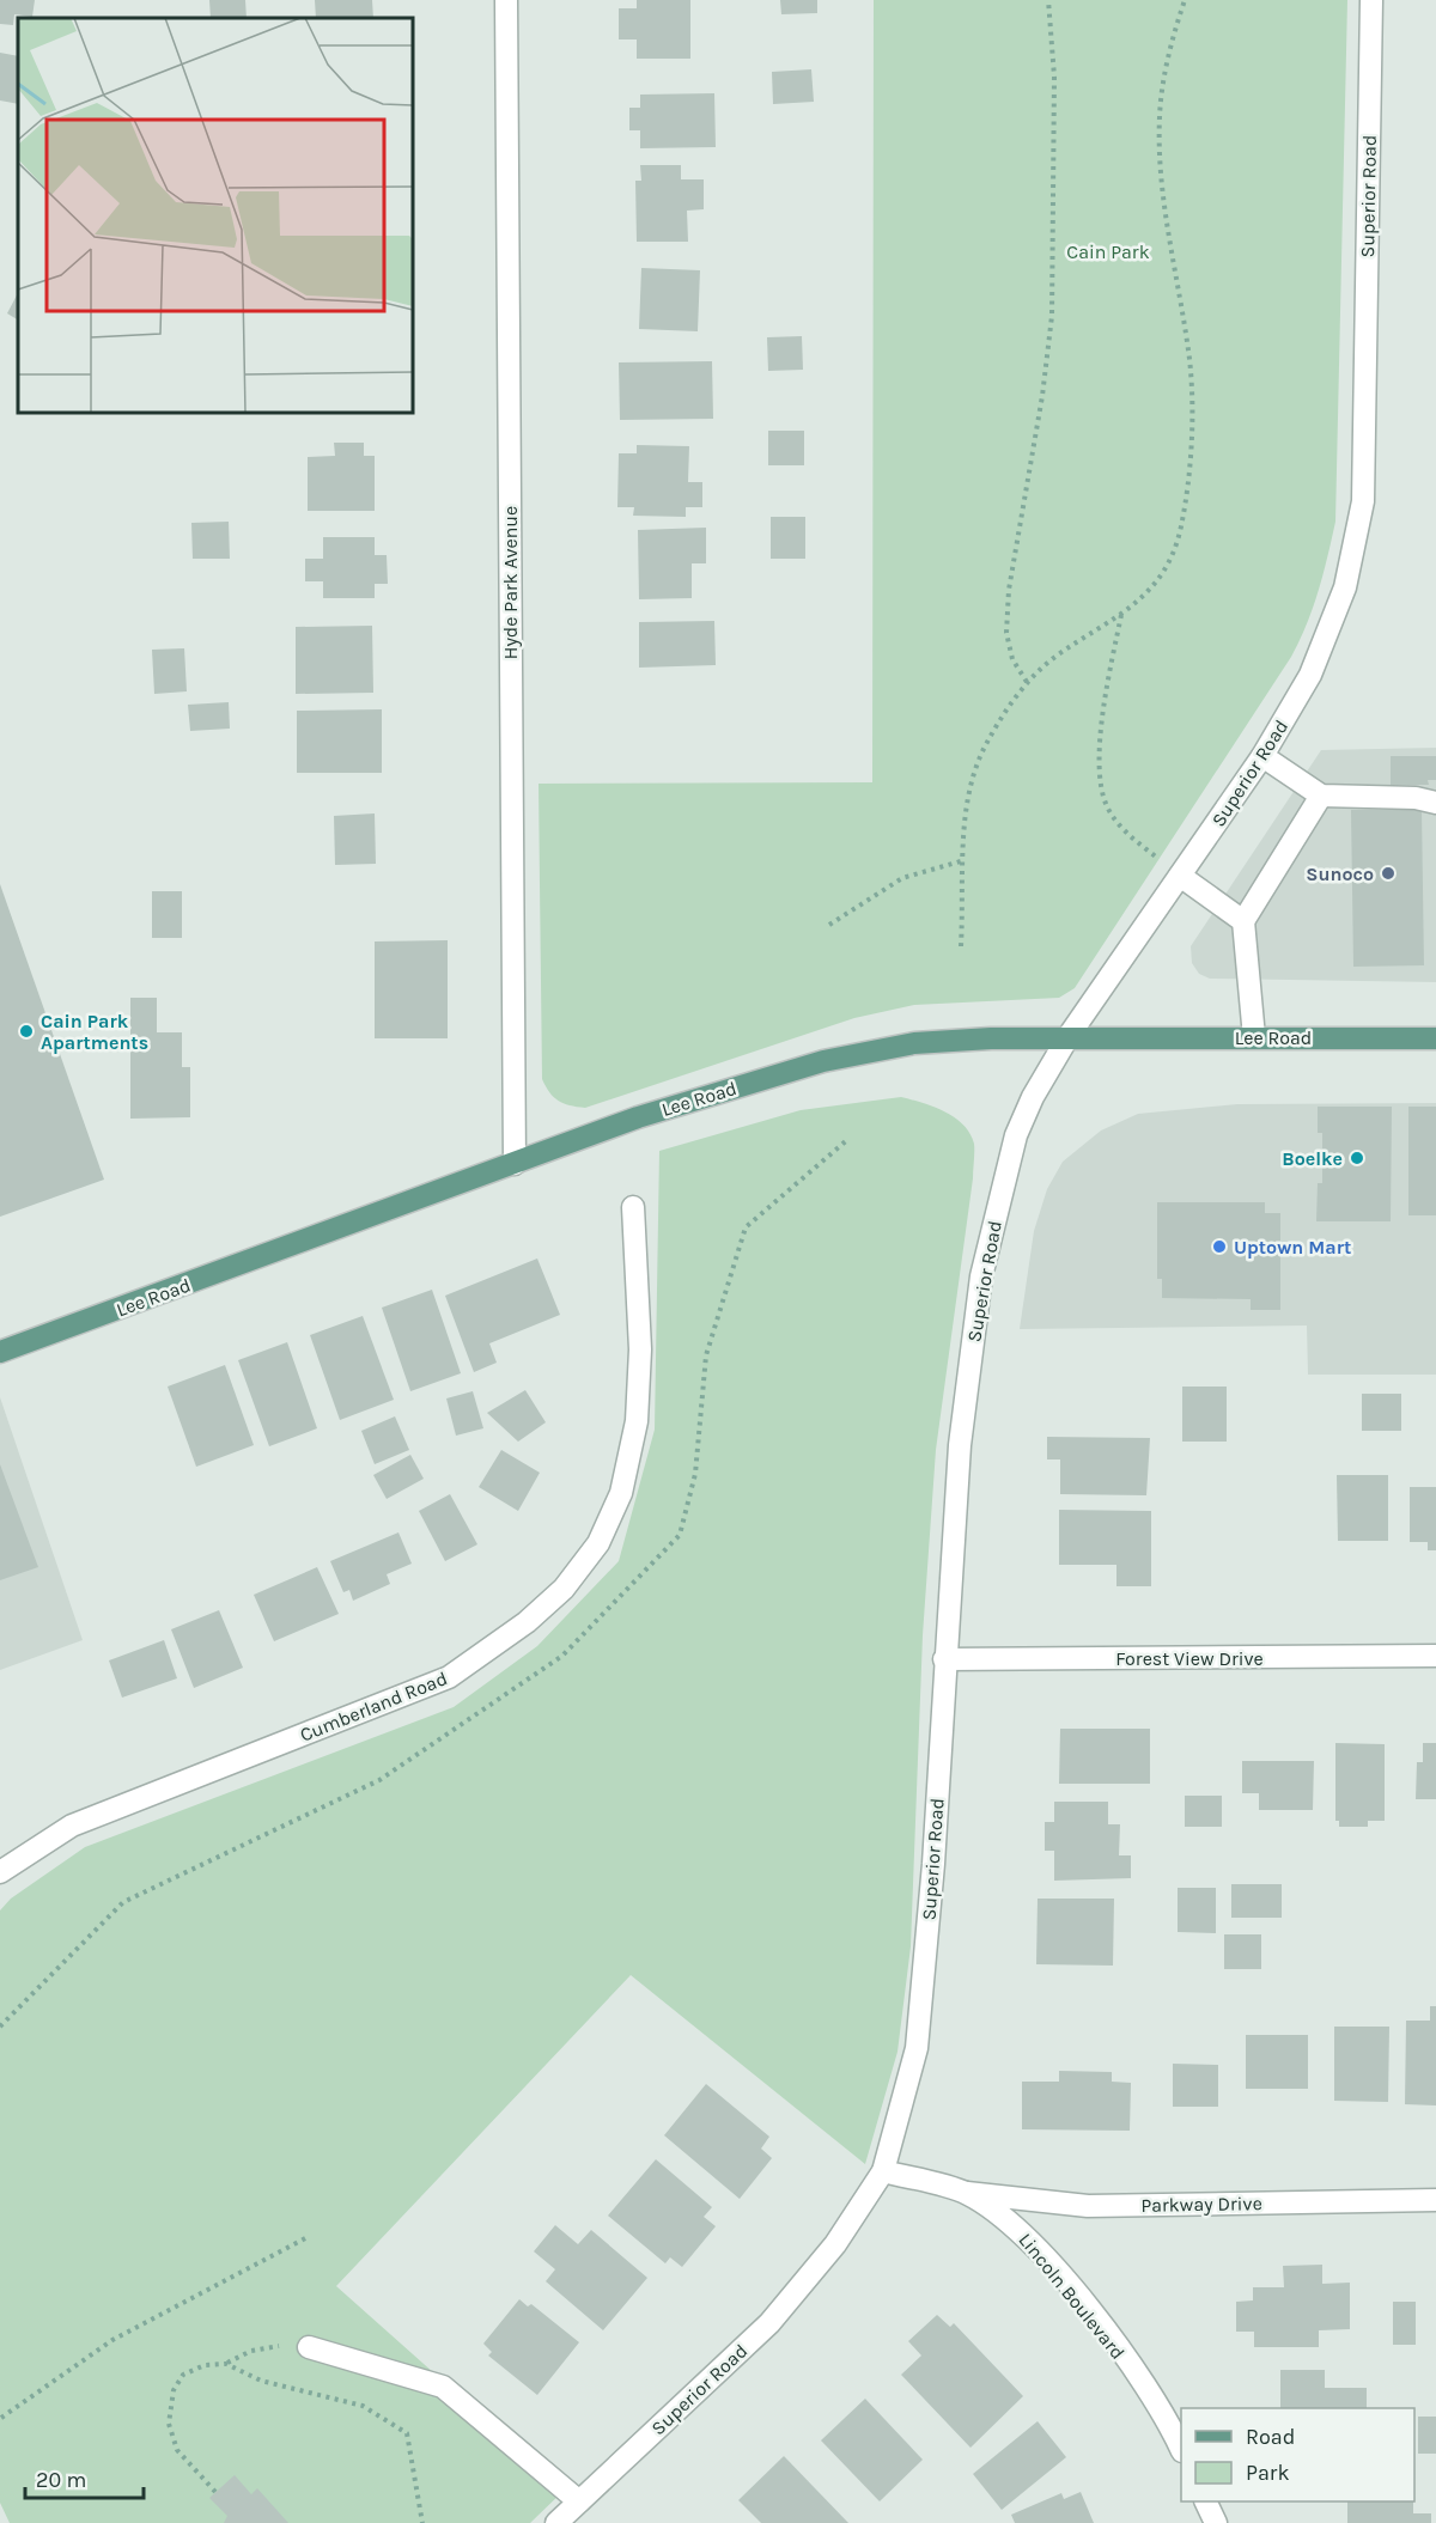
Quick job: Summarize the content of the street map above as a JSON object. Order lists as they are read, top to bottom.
{
  "streets": {
    "main road": ["Lee Road"],
    "street": [
      "Superior Road",
      "Hyde Park Avenue",
      "Forest View Drive",
      "Cumberland Road",
      "Parkway Drive",
      "Lincoln Boulevard"
    ]
  },
  "crossings": [
    ["Superior Road", "Lee Road"],
    ["Superior Road", "Forest View Drive"],
    ["Superior Road", "Lincoln Boulevard"],
    ["Hyde Park Avenue", "Lee Road"],
    ["Parkway Drive", "Lincoln Boulevard"]
  ],
  "parks": ["Cain Park"],
  "places": [
    "Sunoco",
    "Cain Park Apartments",
    "Boelke",
    "Uptown Mart"
  ],
  "legend": ["Road", "Park"],
  "scale_bar": "20 m"
}
